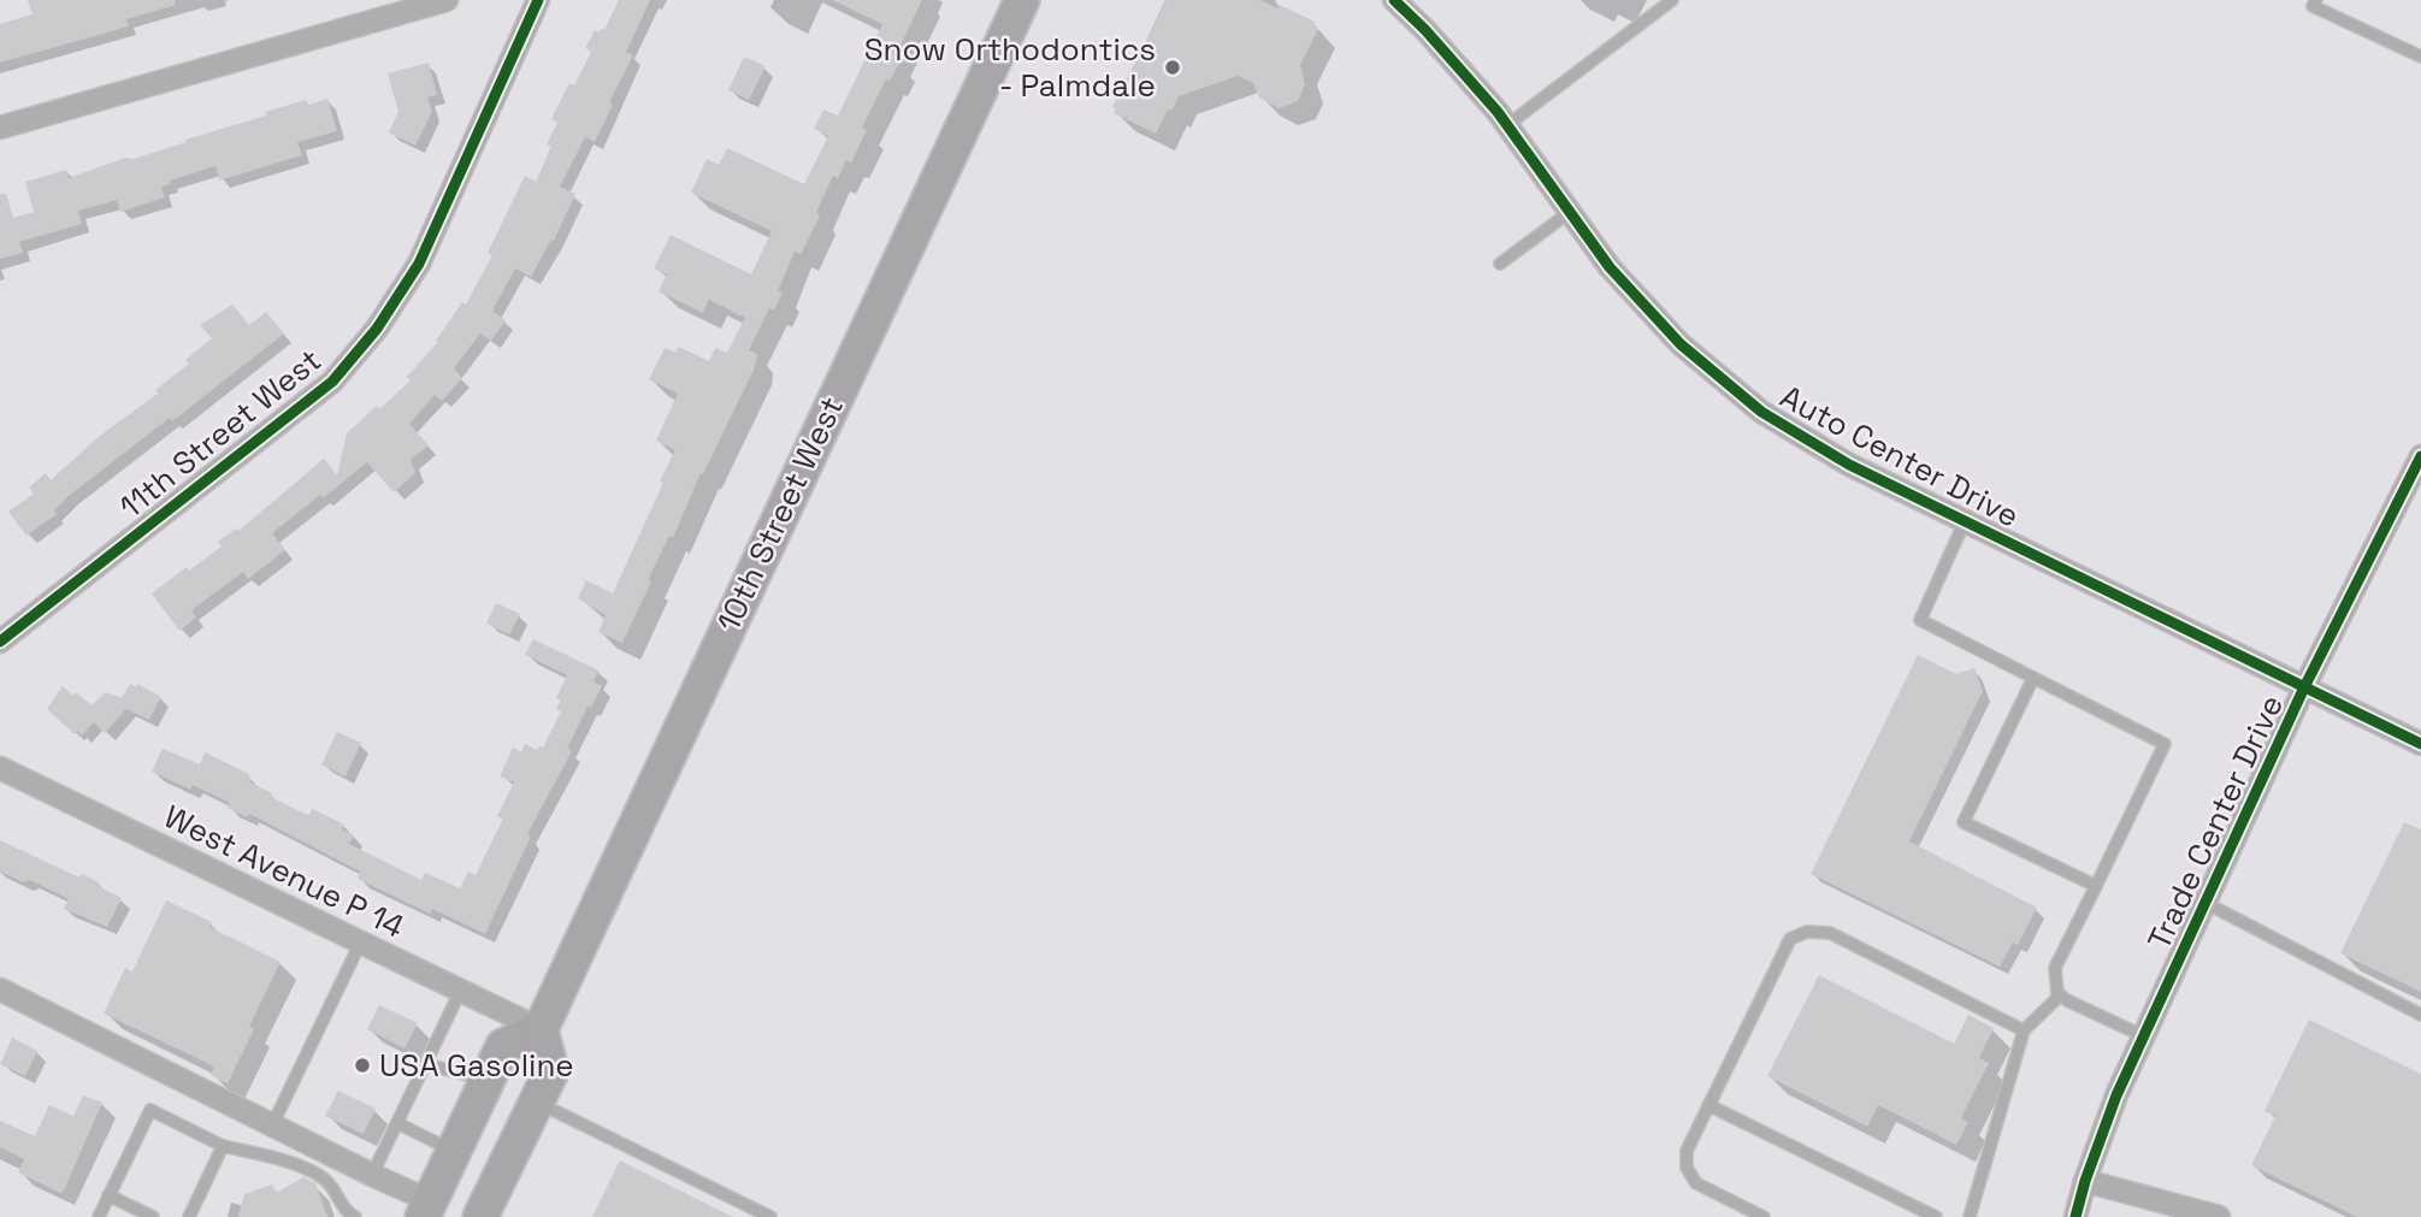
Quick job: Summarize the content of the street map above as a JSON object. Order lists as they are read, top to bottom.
{
  "streets": {
    "main road": ["10th Street West"],
    "street": [
      "11th Street West",
      "Auto Center Drive",
      "Trade Center Drive",
      "West Avenue P 14"
    ]
  },
  "crossings": [
    ["Auto Center Drive", "Trade Center Drive"],
    ["10th Street West", "West Avenue P 14"]
  ],
  "places": ["Snow Orthodontics - Palmdale", "USA Gasoline"]
}
